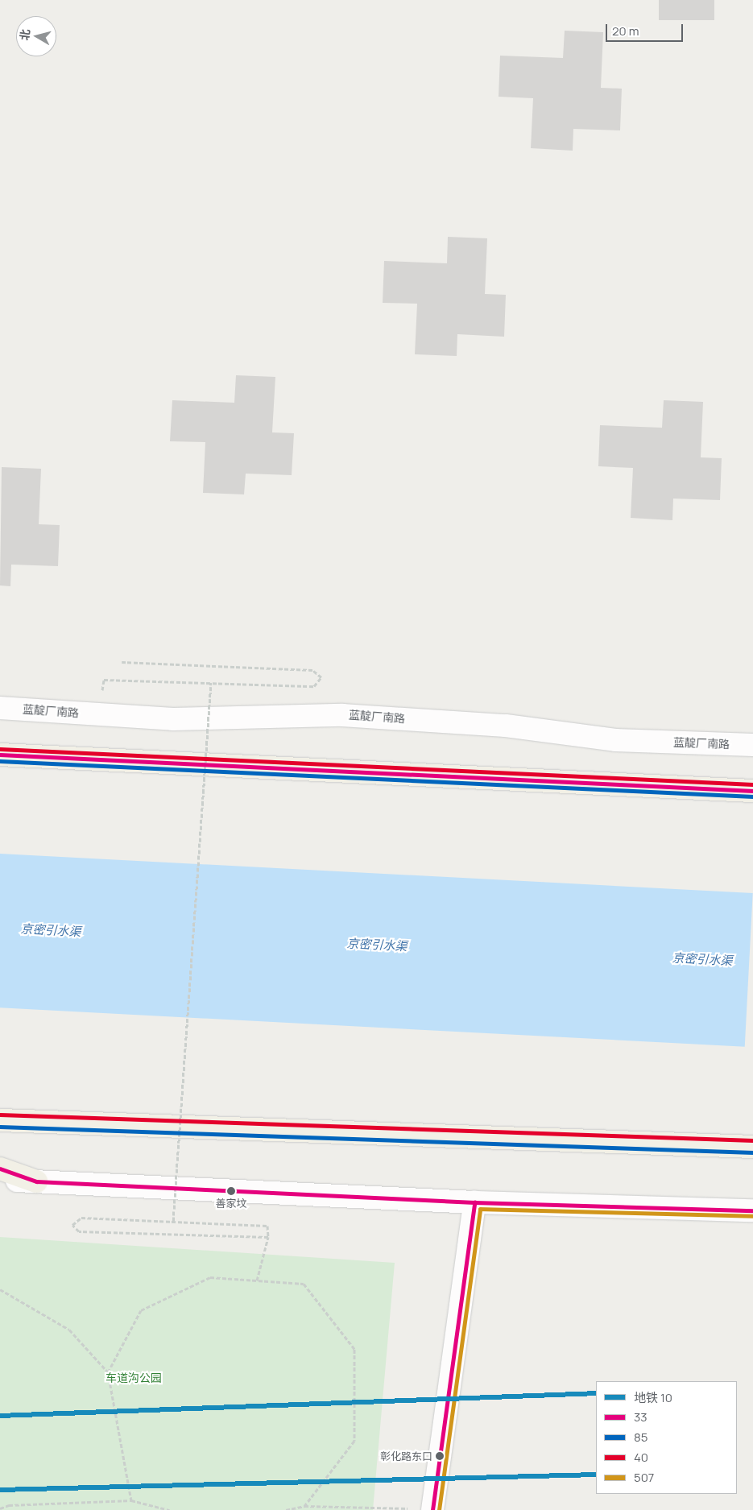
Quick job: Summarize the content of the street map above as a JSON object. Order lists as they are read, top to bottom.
{
  "streets": {
    "street": ["蓝靛厂南路"]
  },
  "water": ["京密引水渠"],
  "parks": ["车道沟公园"],
  "places": ["善家坟", "彰化路东口"],
  "lines": [
    "transit line 40",
    "transit line 33",
    "transit line 85",
    "transit line 507",
    "metro line 10"
  ],
  "legend": [
    "地铁 10",
    "33",
    "85",
    "40",
    "507"
  ],
  "scale_bar": "20 m",
  "north": "left"
}
